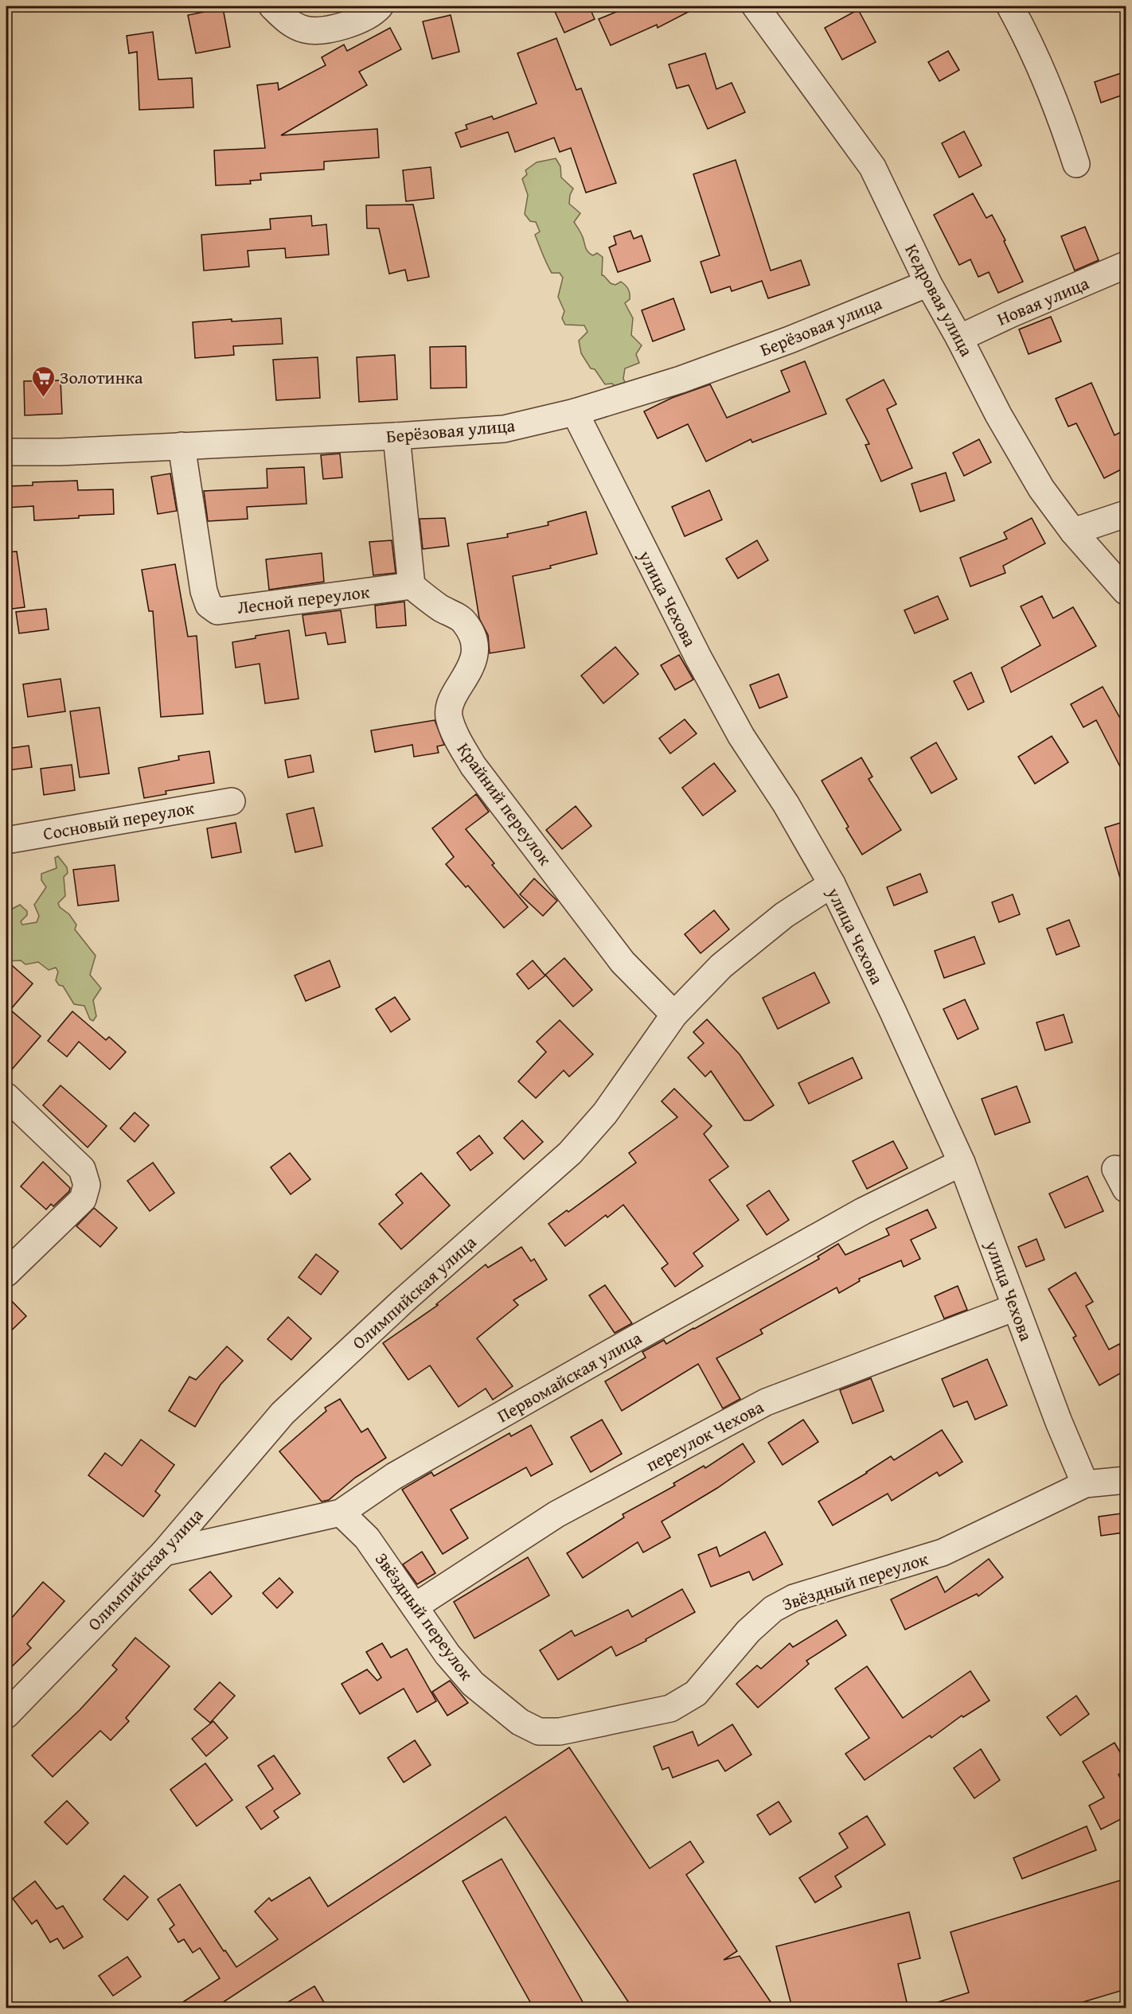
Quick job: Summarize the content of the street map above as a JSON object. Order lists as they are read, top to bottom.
{
  "streets": {
    "street": [
      "Кедровая улица",
      "Новая улица",
      "Берёзовая улица",
      "улица Чехова",
      "Лесной переулок",
      "Крайний переулок",
      "Сосновый переулок",
      "Олимпийская улица",
      "Первомайская улица",
      "переулок Чехова",
      "Звёздный переулок"
    ]
  },
  "crossings": [
    ["Кедровая улица", "Новая улица"],
    ["Кедровая улица", "Берёзовая улица"],
    ["Берёзовая улица", "улица Чехова"],
    ["Берёзовая улица", "Лесной переулок"],
    ["улица Чехова", "Олимпийская улица"],
    ["улица Чехова", "Первомайская улица"],
    ["улица Чехова", "переулок Чехова"],
    ["улица Чехова", "Звёздный переулок"],
    ["Лесной переулок", "Крайний переулок"],
    ["Крайний переулок", "Олимпийская улица"],
    ["Олимпийская улица", "Первомайская улица"],
    ["Первомайская улица", "Звёздный переулок"],
    ["переулок Чехова", "Звёздный переулок"]
  ],
  "places": {
    "supermarket": ["Золотинка"]
  }
}
